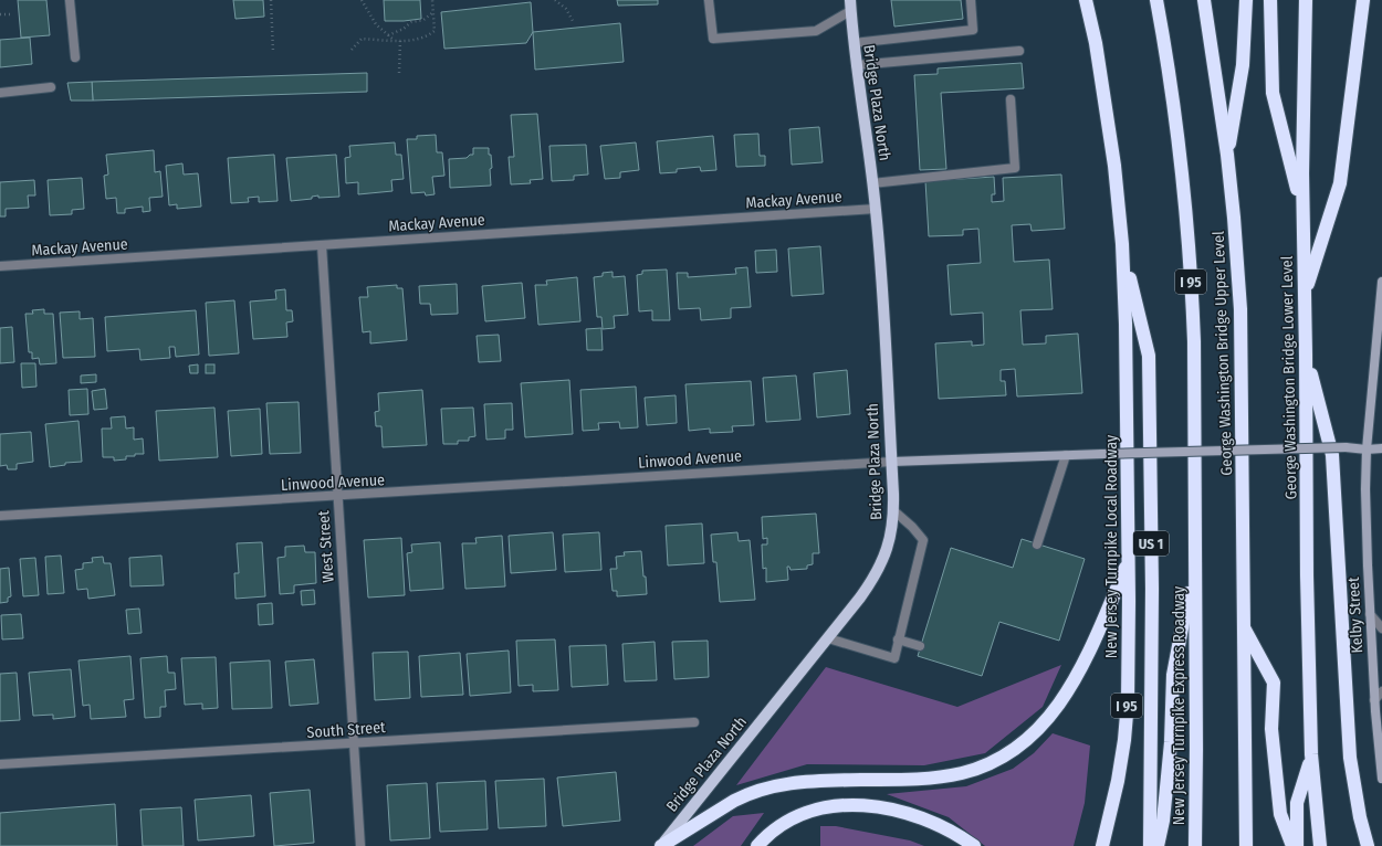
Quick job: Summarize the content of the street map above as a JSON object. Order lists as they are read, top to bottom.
{
  "streets": {
    "highway": [
      "I 95",
      "George Washington Bridge Upper Level",
      "George Washington Bridge Lower Level",
      "US 1",
      "New Jersey Turnpike Local Roadway",
      "New Jersey Turnpike Express Roadway"
    ],
    "main road": ["Bridge Plaza North", "Linwood Avenue", "Kelby Street"],
    "street": ["Mackay Avenue", "West Street", "South Street"]
  },
  "crossings": [
    ["Bridge Plaza North", "Mackay Avenue"],
    ["Bridge Plaza North", "Linwood Avenue"],
    ["Mackay Avenue", "West Street"],
    ["I 95", "US 1"],
    ["I 95", "New Jersey Turnpike Local Roadway"],
    ["George Washington Bridge Upper Level", "New Jersey Turnpike Express Roadway"],
    ["Linwood Avenue", "West Street"],
    ["Linwood Avenue", "Kelby Street"],
    ["US 1", "New Jersey Turnpike Local Roadway"],
    ["West Street", "South Street"]
  ]
}
